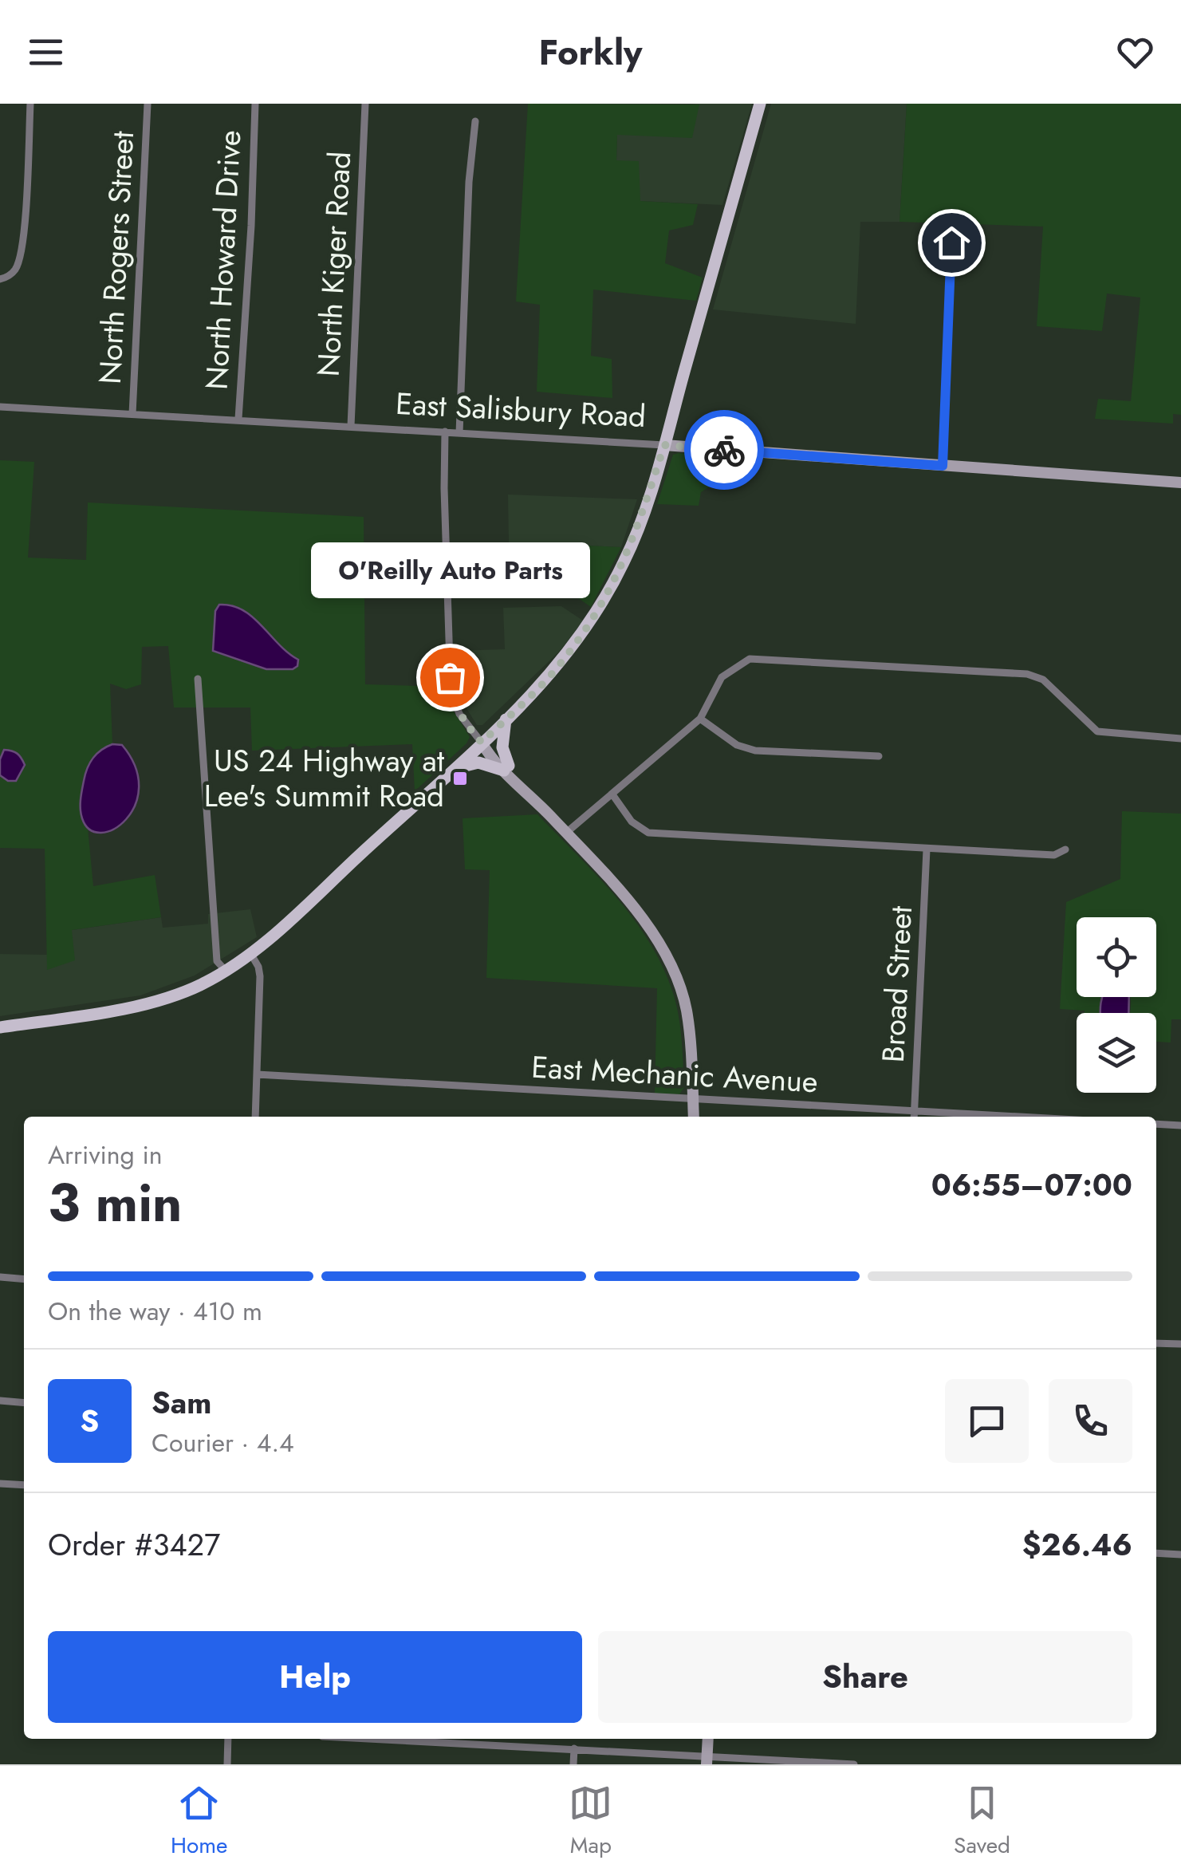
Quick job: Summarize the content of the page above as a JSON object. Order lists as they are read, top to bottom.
{
  "streets": {
    "main road": ["East Salisbury Road"],
    "street": [
      "North Rogers Street",
      "North Howard Drive",
      "North Kiger Road",
      "Broad Street",
      "East Mechanic Avenue"
    ]
  },
  "crossings": [
    ["North Rogers Street", "East Salisbury Road"],
    ["North Howard Drive", "East Salisbury Road"],
    ["North Kiger Road", "East Salisbury Road"],
    ["Broad Street", "East Mechanic Avenue"]
  ],
  "places": {
    "other": ["O'Reilly Auto Parts"],
    "transit": ["US 24 Highway at Lee's Summit Road"]
  },
  "page": {
    "header": "Forkly",
    "bubble": "O'Reilly Auto Parts",
    "heading": ["3 min", "Arriving in", "06:55–07:00"],
    "panel": [
      "Sam",
      "Courier · 4.4",
      "Order #3427",
      "$26.46"
    ],
    "bar": "On the way · 410 m",
    "round": "S",
    "buttons": ["Help", "Share"],
    "tabs": ["Home", "Map", "Saved"]
  }
}
